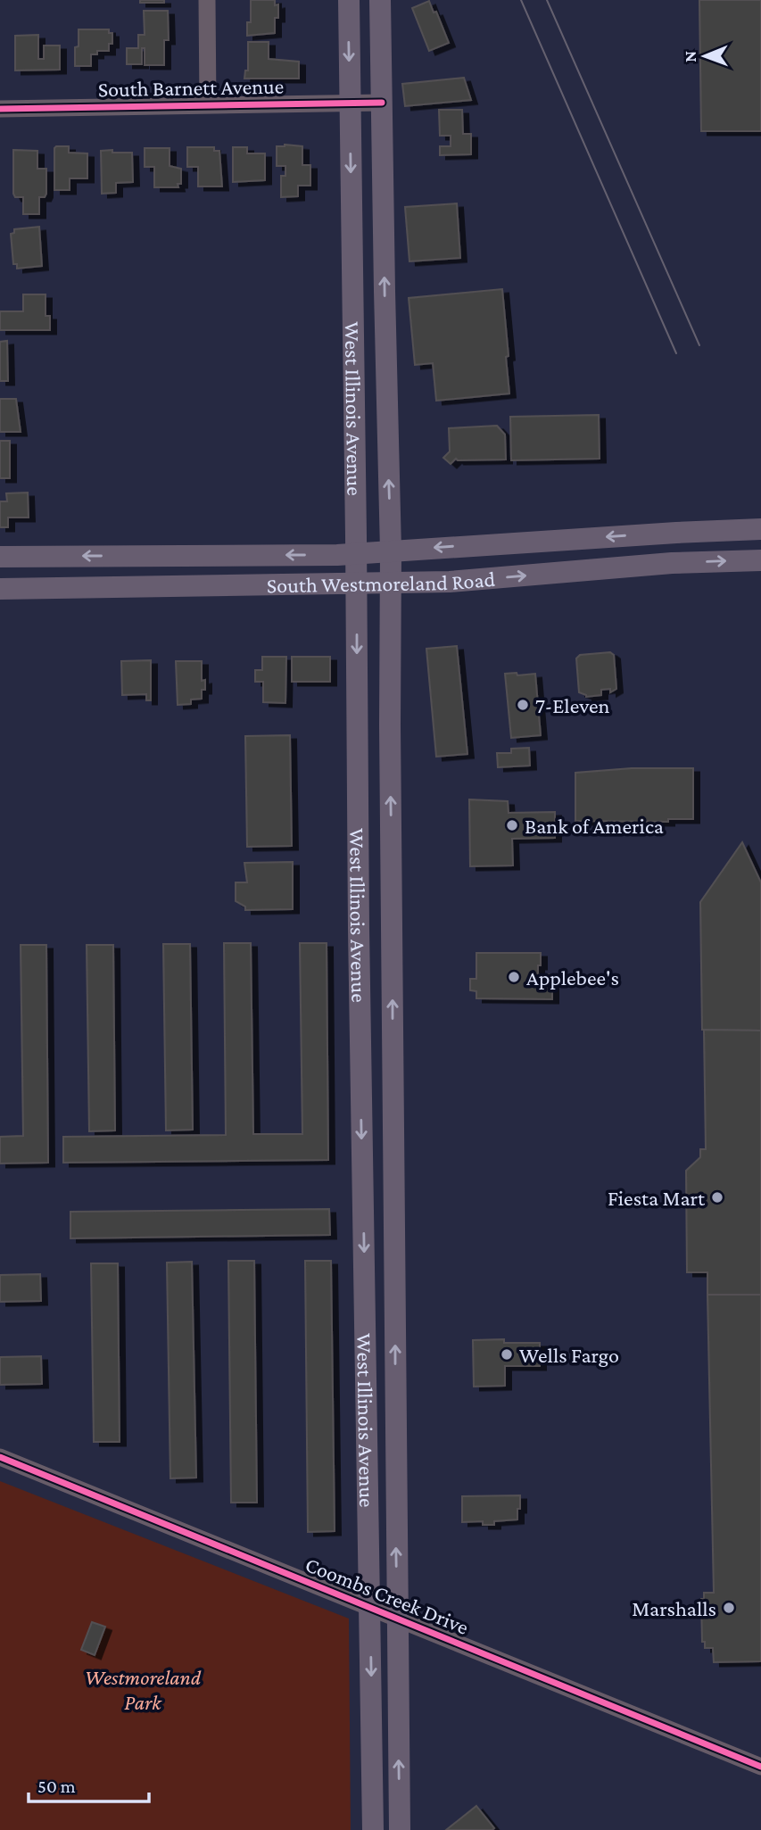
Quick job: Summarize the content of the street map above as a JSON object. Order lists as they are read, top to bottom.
{
  "streets": {
    "main road": ["West Illinois Avenue", "South Westmoreland Road"],
    "street": ["South Barnett Avenue", "Coombs Creek Drive"]
  },
  "crossings": [
    ["South Barnett Avenue", "West Illinois Avenue"],
    ["West Illinois Avenue", "South Westmoreland Road"],
    ["West Illinois Avenue", "Coombs Creek Drive"]
  ],
  "parks": ["Westmoreland Park"],
  "places": [
    "7-Eleven",
    "Bank of America",
    "Applebee's",
    "Fiesta Mart",
    "Wells Fargo",
    "Marshalls"
  ],
  "scale_bar": "50 m",
  "north": "left"
}
